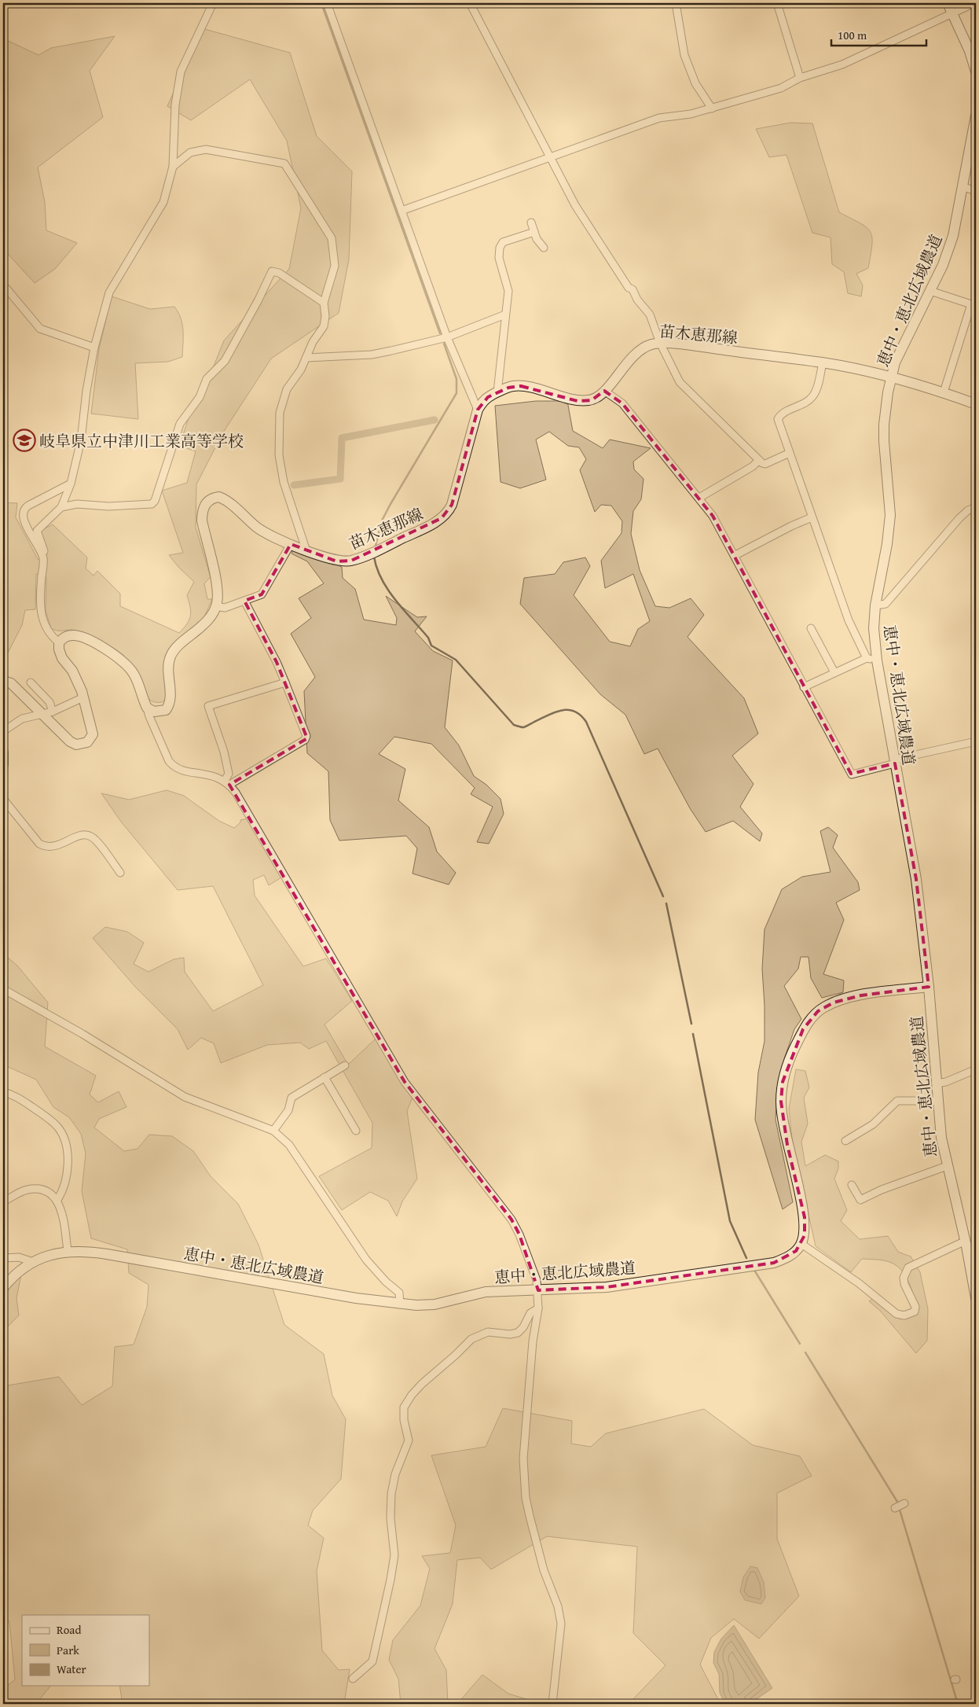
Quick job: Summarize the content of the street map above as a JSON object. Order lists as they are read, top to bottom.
{
  "streets": {
    "street": ["恵中・恵北広域農道", "苗木恵那線"]
  },
  "crossings": [
    ["恵中・恵北広域農道", "苗木恵那線"]
  ],
  "places": {
    "school or university": ["岐阜県立中津川工業高等学校"]
  },
  "legend": ["Road", "Park", "Water"],
  "scale_bar": "100 m"
}
